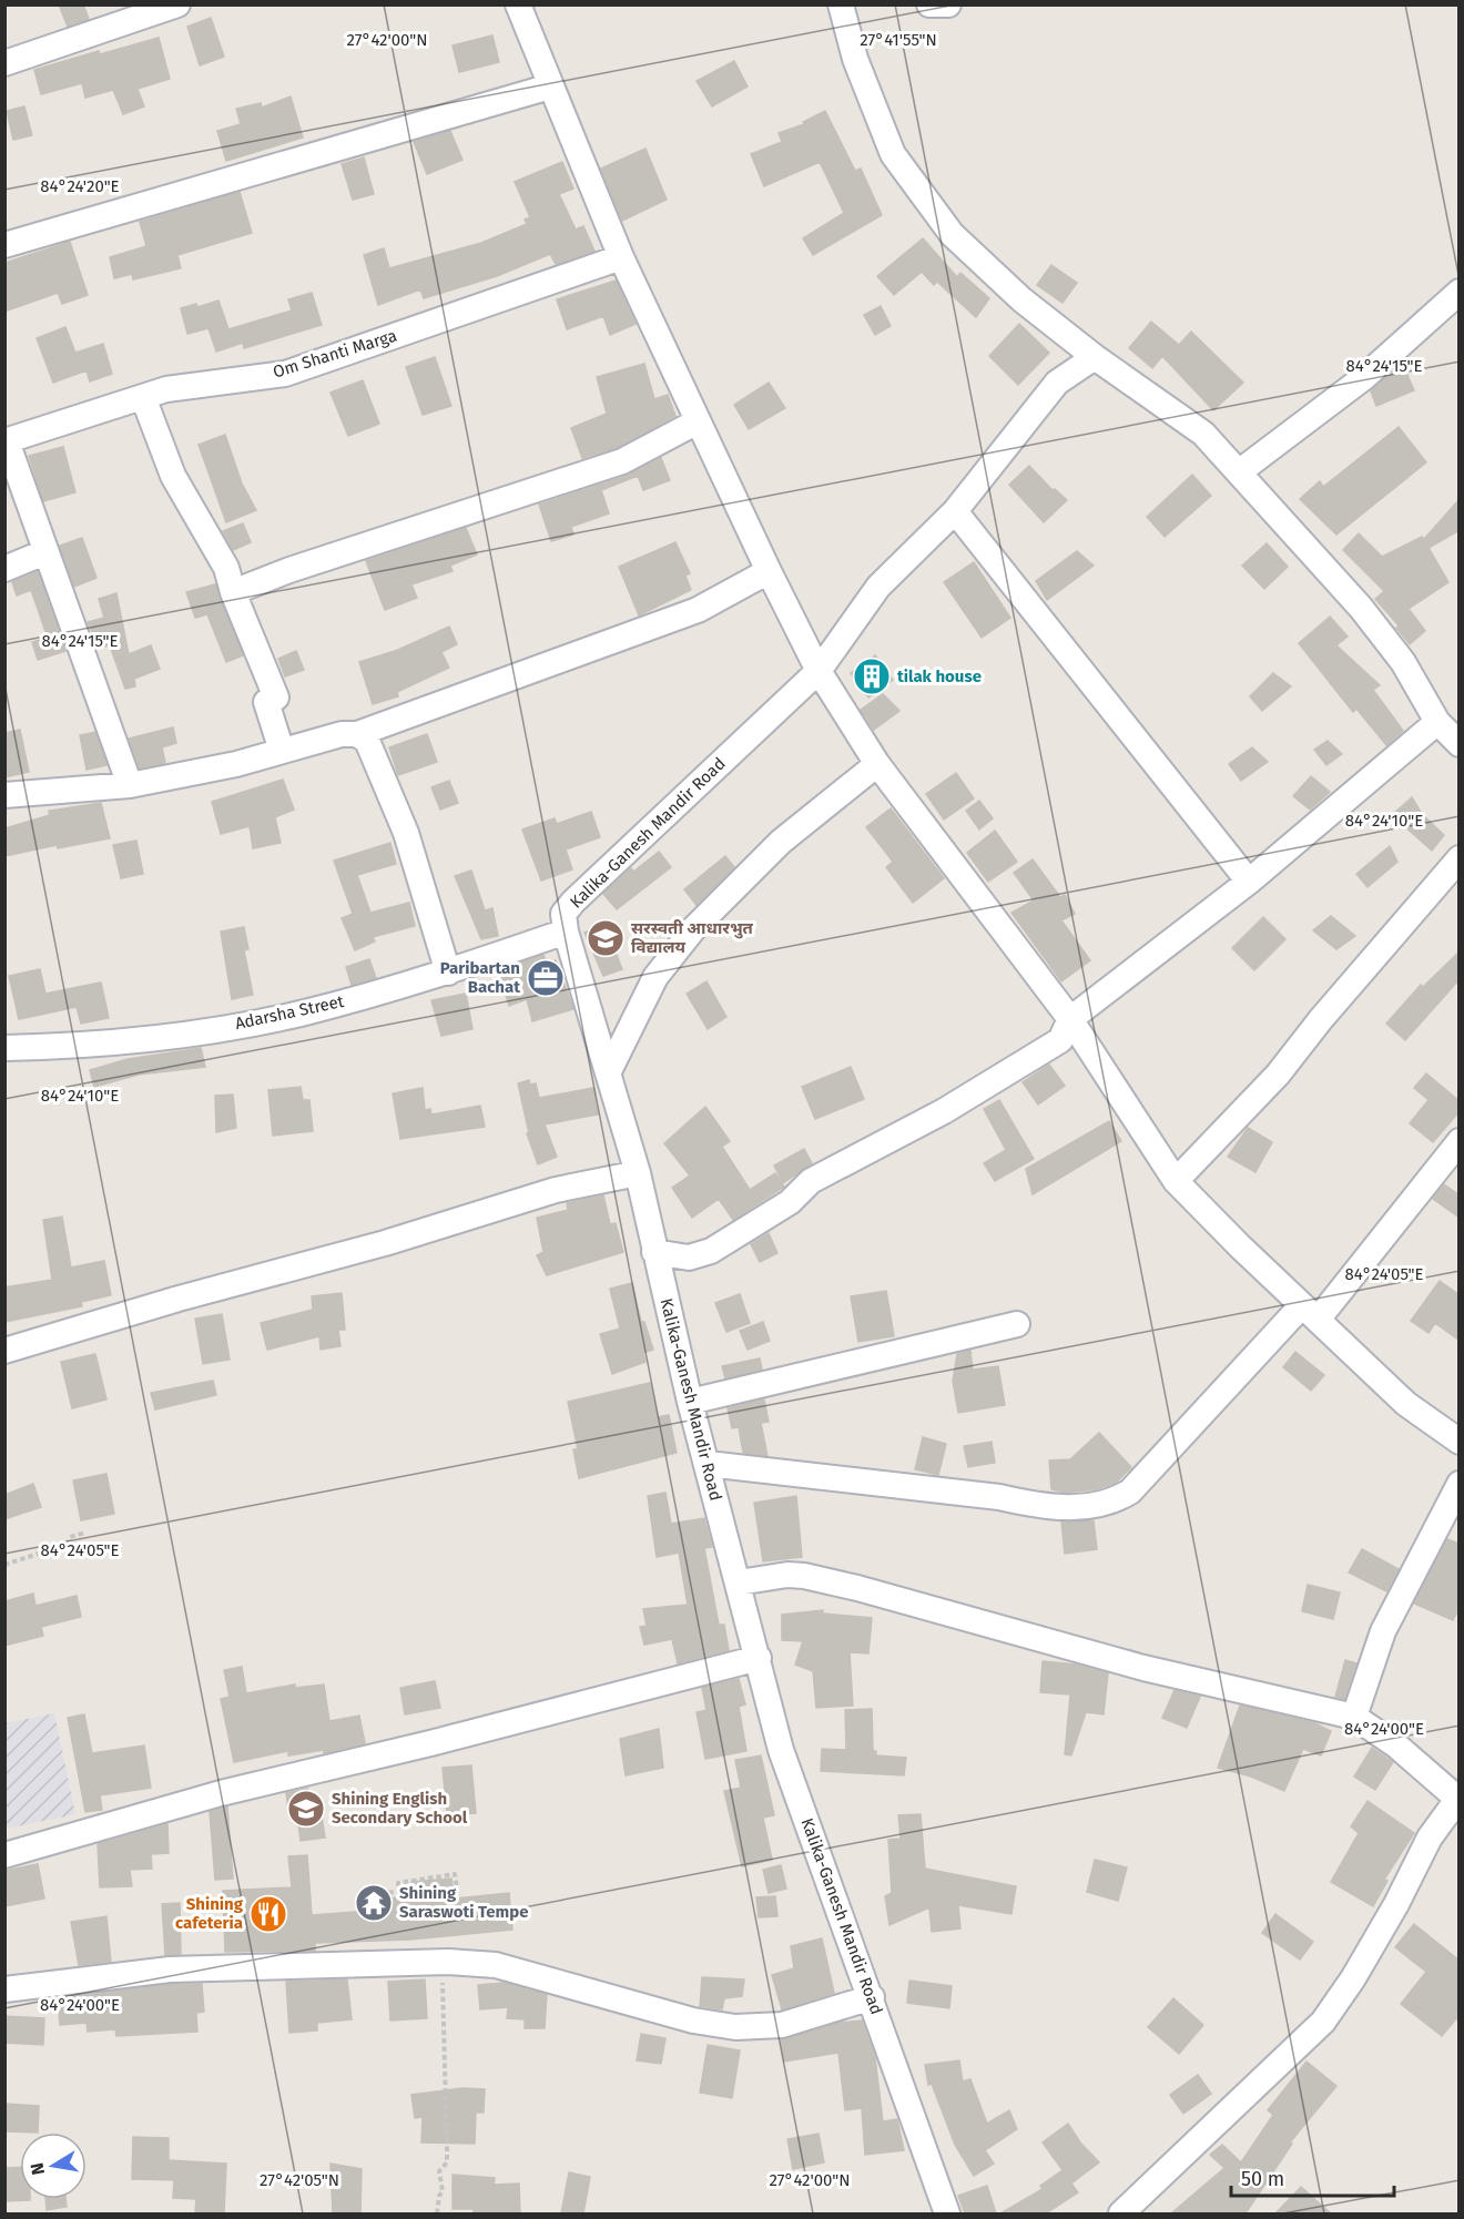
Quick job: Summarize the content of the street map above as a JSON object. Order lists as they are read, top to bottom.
{
  "streets": {
    "street": ["Om Shanti Marga", "Kalika-Ganesh Mandir Road", "Adarsha Street"]
  },
  "crossings": [
    ["Kalika-Ganesh Mandir Road", "Adarsha Street"]
  ],
  "places": {
    "building": ["tilak house"],
    "school or university": ["सरस्वती आधारभुत विद्यालय", "Shining English Secondary School"],
    "office": ["Paribartan Bachat"],
    "temple": ["Shining Saraswoti Tempe"],
    "restaurant": ["Shining cafeteria"]
  },
  "scale_bar": "50 m",
  "north": "left",
  "coordinates": [
    "27°42'00\"N",
    "27°41'55\"N",
    "84°24'20\"E",
    "84°24'15\"E",
    "84°24'10\"E",
    "84°24'05\"E",
    "84°24'00\"E",
    "27°42'05\"N"
  ]
}
